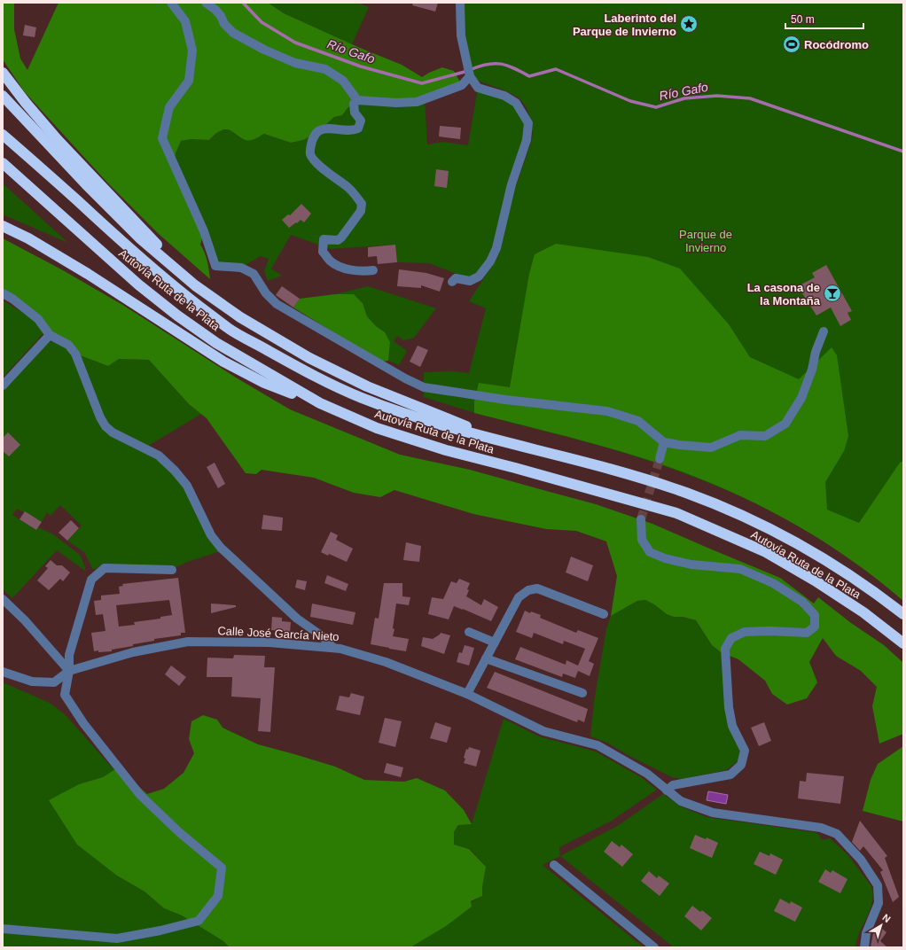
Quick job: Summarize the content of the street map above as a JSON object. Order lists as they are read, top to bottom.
{
  "streets": {
    "highway": ["Autovía Ruta de la Plata"],
    "street": ["Calle José García Nieto"]
  },
  "water": ["Río Gafo"],
  "parks": ["Parque de Invierno"],
  "places": {
    "place": ["Laberinto del Parque de Invierno"],
    "sports": ["Rocódromo"],
    "bar": ["La casona de la Montaña"]
  },
  "scale_bar": "50 m",
  "north": "top right"
}
